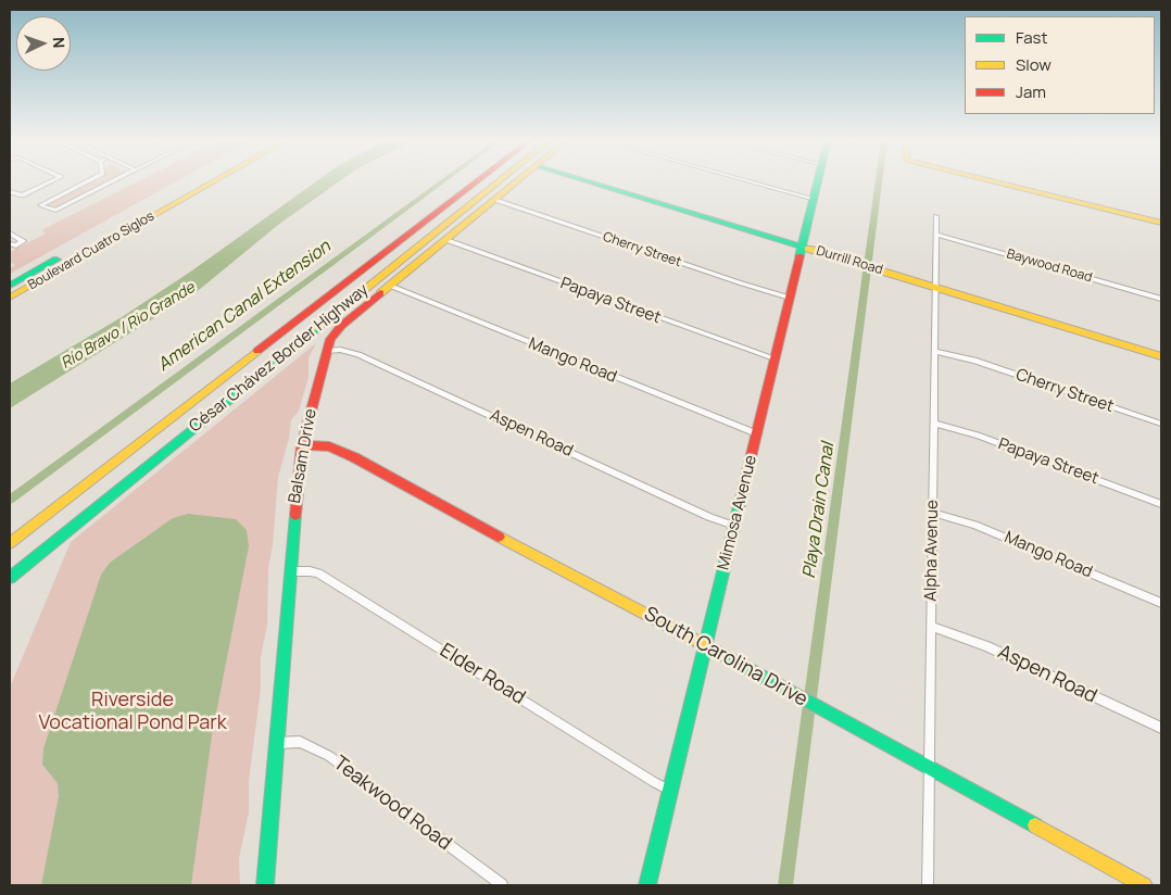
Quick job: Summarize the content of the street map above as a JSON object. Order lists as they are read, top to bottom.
{
  "streets": {
    "main road": [
      "Boulevard Cuatro Siglos",
      "Durrill Road",
      "César Chávez Border Highway",
      "Balsam Drive",
      "Mimosa Avenue",
      "South Carolina Drive"
    ],
    "street": [
      "Cherry Street",
      "Baywood Road",
      "Papaya Street",
      "Mango Road",
      "Aspen Road",
      "Alpha Avenue",
      "Elder Road",
      "Teakwood Road"
    ]
  },
  "crossings": [
    ["Cherry Street", "Balsam Drive"],
    ["Cherry Street", "Mimosa Avenue"],
    ["Cherry Street", "Alpha Avenue"],
    ["Durrill Road", "Mimosa Avenue"],
    ["Durrill Road", "Alpha Avenue"],
    ["Baywood Road", "Alpha Avenue"],
    ["Papaya Street", "Balsam Drive"],
    ["Papaya Street", "Mimosa Avenue"],
    ["Papaya Street", "Alpha Avenue"],
    ["Mango Road", "Balsam Drive"],
    ["Mango Road", "Mimosa Avenue"],
    ["Mango Road", "Alpha Avenue"],
    ["Aspen Road", "Balsam Drive"],
    ["Aspen Road", "Mimosa Avenue"],
    ["Aspen Road", "Alpha Avenue"],
    ["Balsam Drive", "South Carolina Drive"],
    ["Balsam Drive", "Elder Road"],
    ["Balsam Drive", "Teakwood Road"],
    ["Mimosa Avenue", "South Carolina Drive"],
    ["Mimosa Avenue", "Elder Road"],
    ["Alpha Avenue", "South Carolina Drive"]
  ],
  "water": ["American Canal Extension", "Río Bravo / Rio Grande", "Playa Drain Canal"],
  "parks": ["Riverside Vocational Pond Park"],
  "legend": ["Fast", "Slow", "Jam"],
  "north": "right"
}
